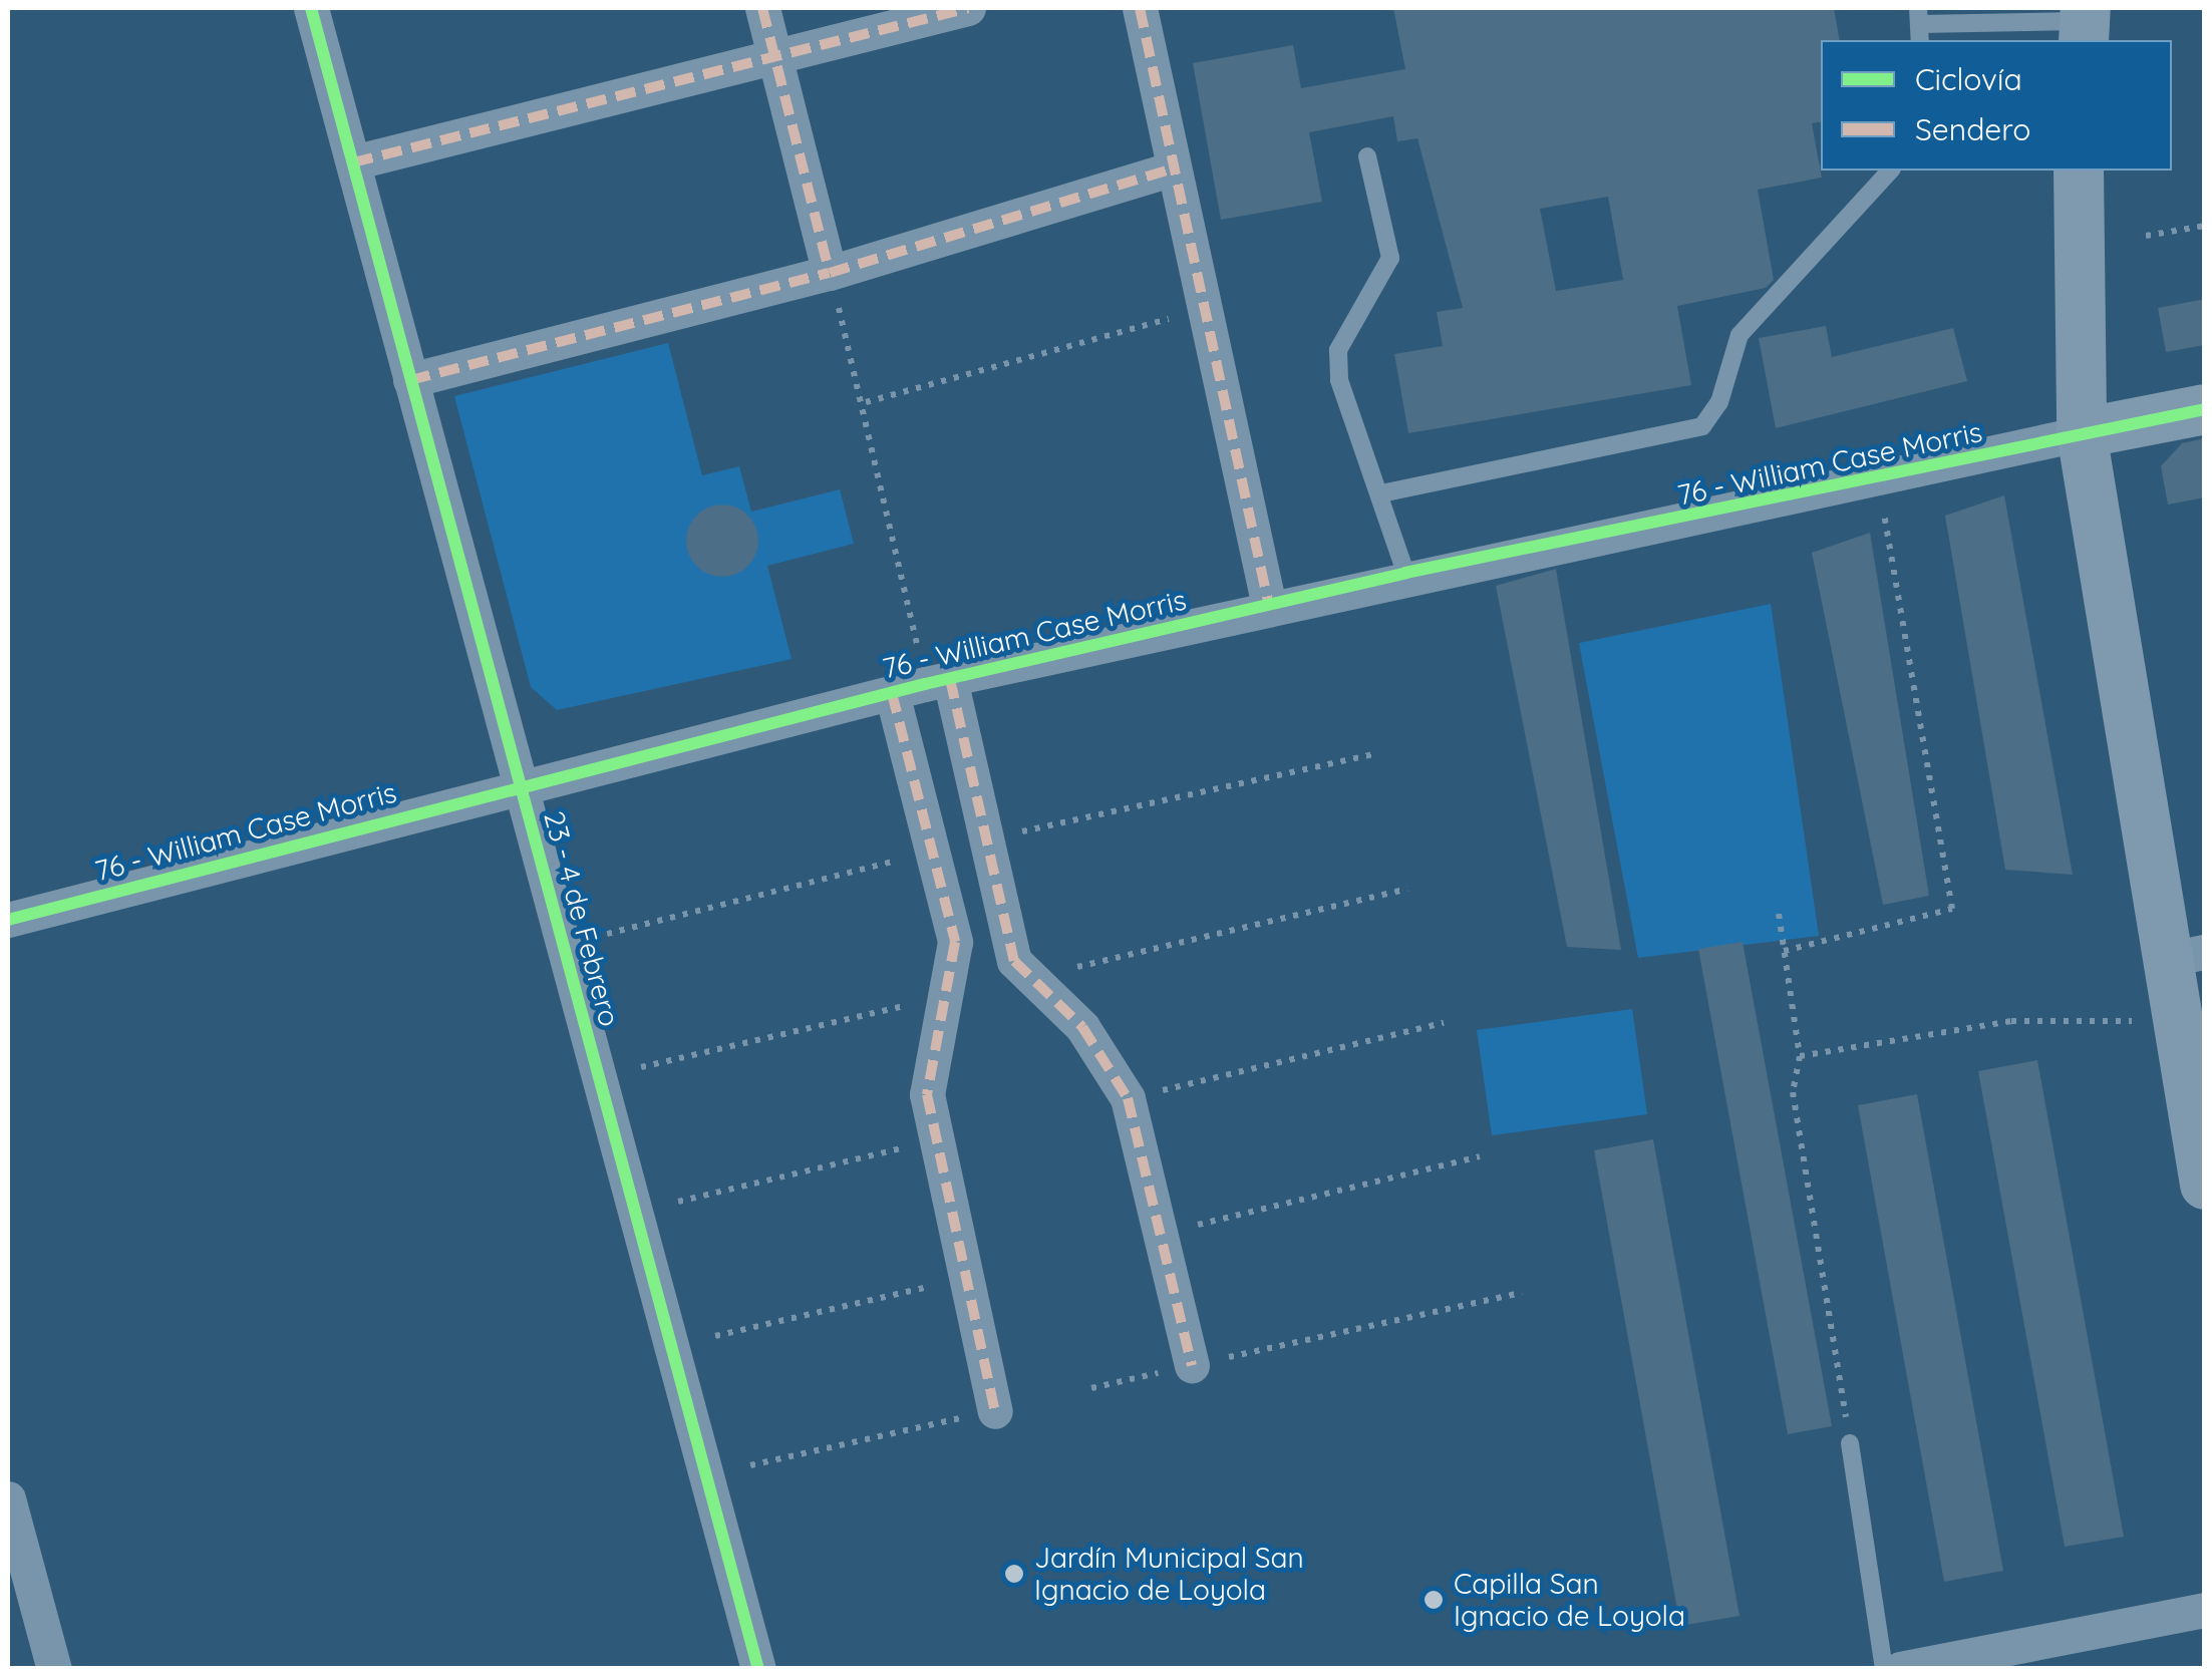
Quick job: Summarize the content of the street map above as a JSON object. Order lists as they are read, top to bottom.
{
  "streets": {
    "street": ["76 - William Case Morris", "23 - 4 de Febrero"]
  },
  "crossings": [
    ["76 - William Case Morris", "23 - 4 de Febrero"]
  ],
  "places": ["Jardín Municipal San Ignacio de Loyola", "Capilla San Ignacio de Loyola"],
  "legend": ["Ciclovía", "Sendero"]
}
